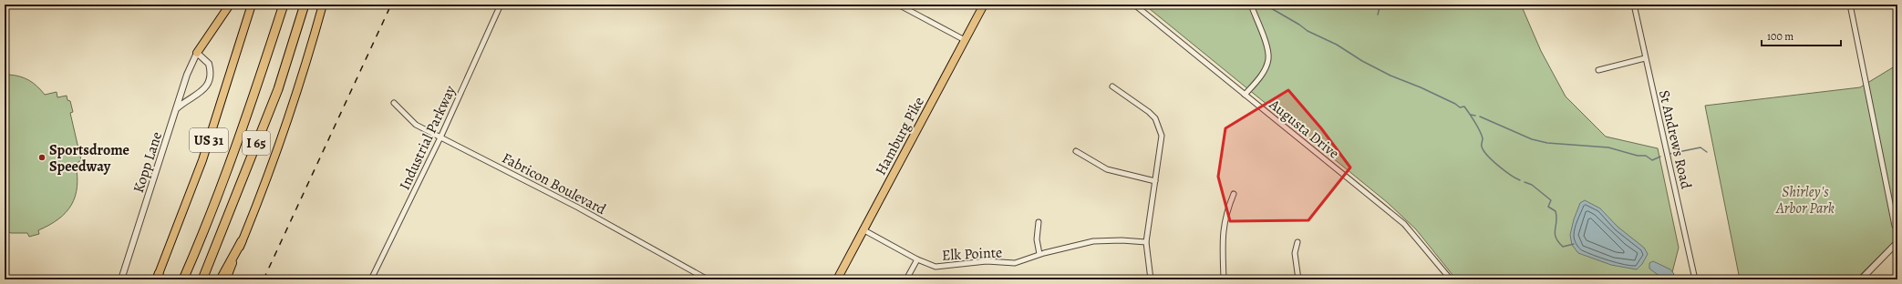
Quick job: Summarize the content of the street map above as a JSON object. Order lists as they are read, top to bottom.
{
  "streets": {
    "highway": ["I 65"],
    "main road": ["Hamburg Pike", "US 31"],
    "street": [
      "Augusta Drive",
      "Industrial Parkway",
      "St Andrews Road",
      "Kopp Lane",
      "Fabricon Boulevard",
      "Elk Pointe"
    ]
  },
  "crossings": [
    ["Hamburg Pike", "Elk Pointe"],
    ["Industrial Parkway", "Fabricon Boulevard"]
  ],
  "parks": ["Shirley's Arbor Park"],
  "places": ["Sportsdrome Speedway"],
  "scale_bar": "100 m"
}
